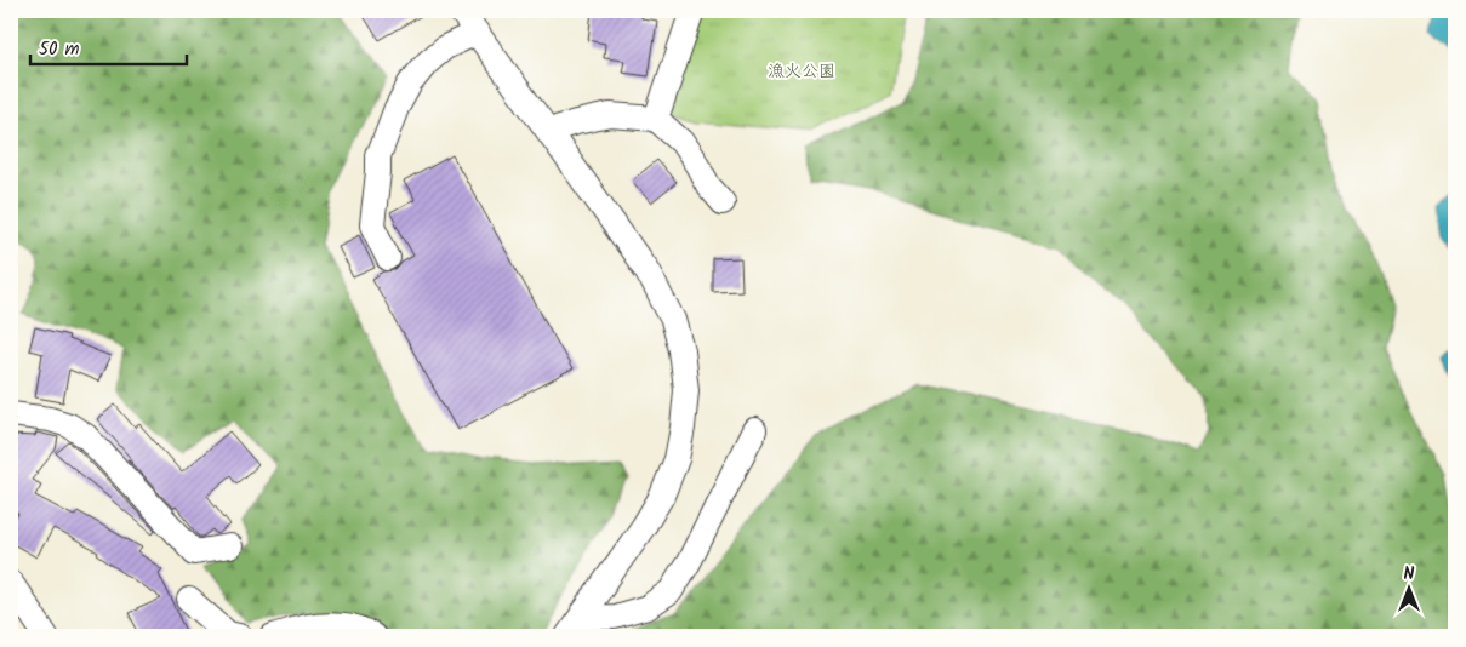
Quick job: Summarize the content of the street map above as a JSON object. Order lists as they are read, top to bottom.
{
  "parks": ["漁火公園"],
  "scale_bar": "50 m",
  "north": "top"
}
